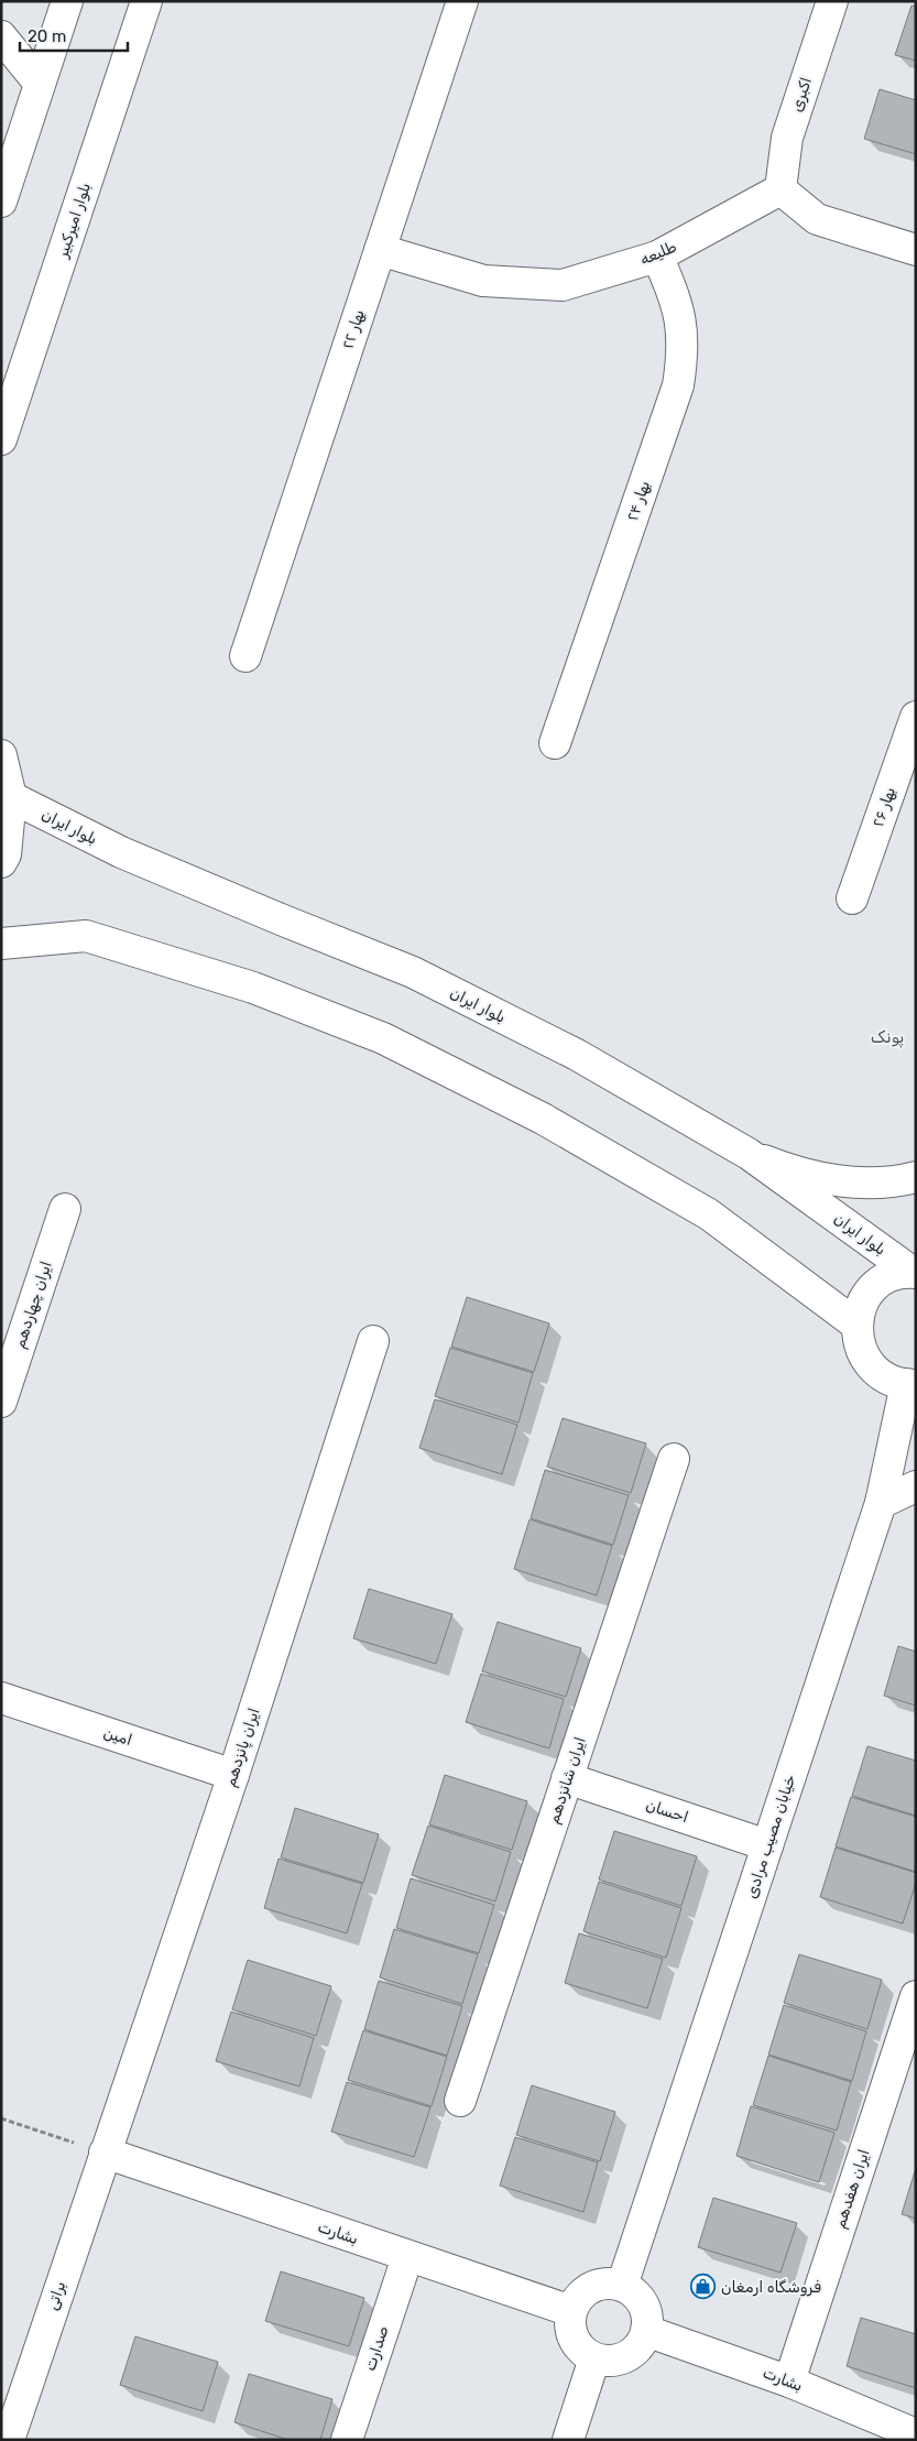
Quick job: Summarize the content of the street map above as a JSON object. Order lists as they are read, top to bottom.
{
  "streets": {
    "street": [
      "اکبری",
      "بلوار امیرکبیر",
      "طلیعه",
      "بهار ۲۲",
      "بهار ۲۴",
      "بهار ۲۶",
      "بلوار ایران",
      "ایران چهاردهم",
      "امین",
      "ایران پانزدهم",
      "ایران شانزدهم",
      "احسان",
      "خیابان مصیب مرادی",
      "ایران هفدهم",
      "بشارت",
      "براتی",
      "صدارت"
    ]
  },
  "crossings": [
    ["اکبری", "طلیعه"],
    ["طلیعه", "بهار ۲۲"],
    ["طلیعه", "بهار ۲۴"],
    ["امین", "ایران پانزدهم"],
    ["ایران پانزدهم", "بشارت"],
    ["ایران پانزدهم", "براتی"],
    ["ایران شانزدهم", "احسان"],
    ["احسان", "خیابان مصیب مرادی"],
    ["خیابان مصیب مرادی", "بشارت"],
    ["ایران هفدهم", "بشارت"],
    ["بشارت", "براتی"],
    ["بشارت", "صدارت"]
  ],
  "districts": ["پونک"],
  "places": {
    "shop": ["فروشگاه ارمغان"]
  },
  "scale_bar": "20 m"
}
